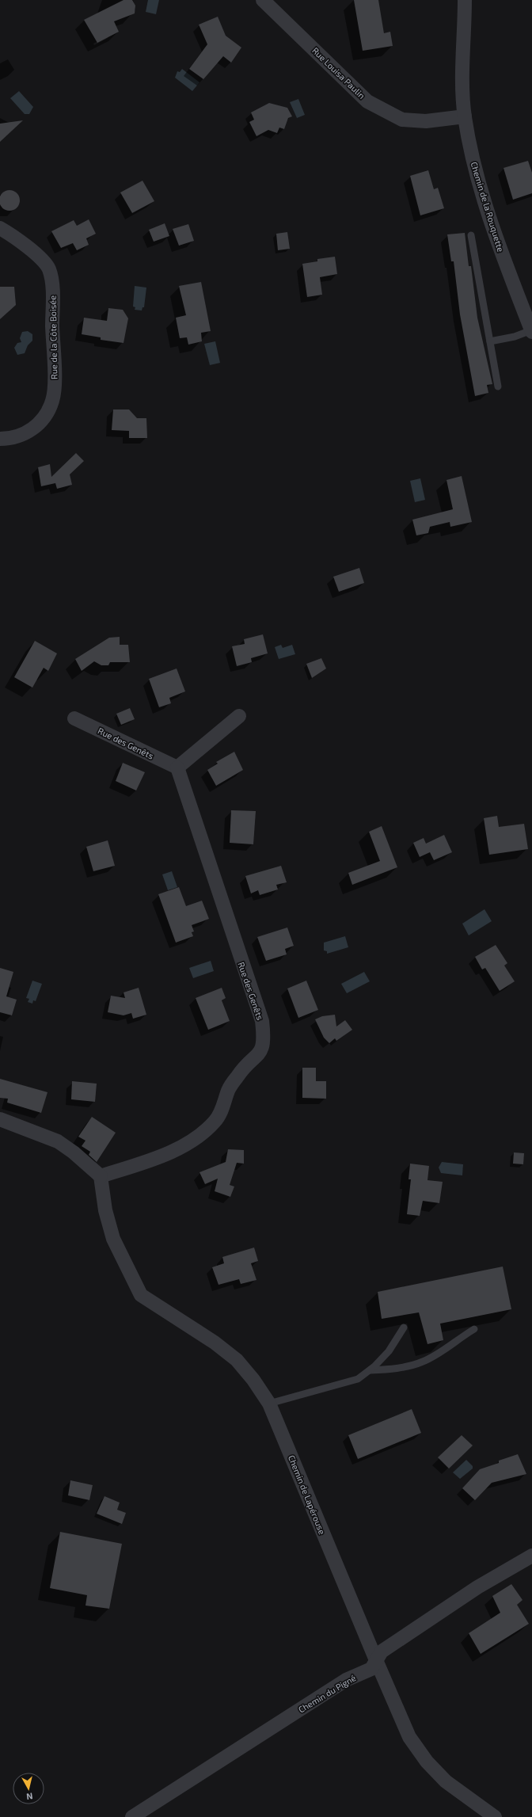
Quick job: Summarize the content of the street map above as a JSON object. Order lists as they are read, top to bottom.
{
  "streets": {
    "street": [
      "Rue Louisa Paulin",
      "Chemin de la Rouquette",
      "Rue de la Côte Boisée",
      "Rue des Genêts",
      "Chemin de Lapérouse",
      "Chemin du Pigné"
    ]
  },
  "crossings": [
    ["Rue Louisa Paulin", "Chemin de la Rouquette"],
    ["Rue des Genêts", "Chemin de Lapérouse"],
    ["Chemin de Lapérouse", "Chemin du Pigné"]
  ],
  "north": "bottom"
}
